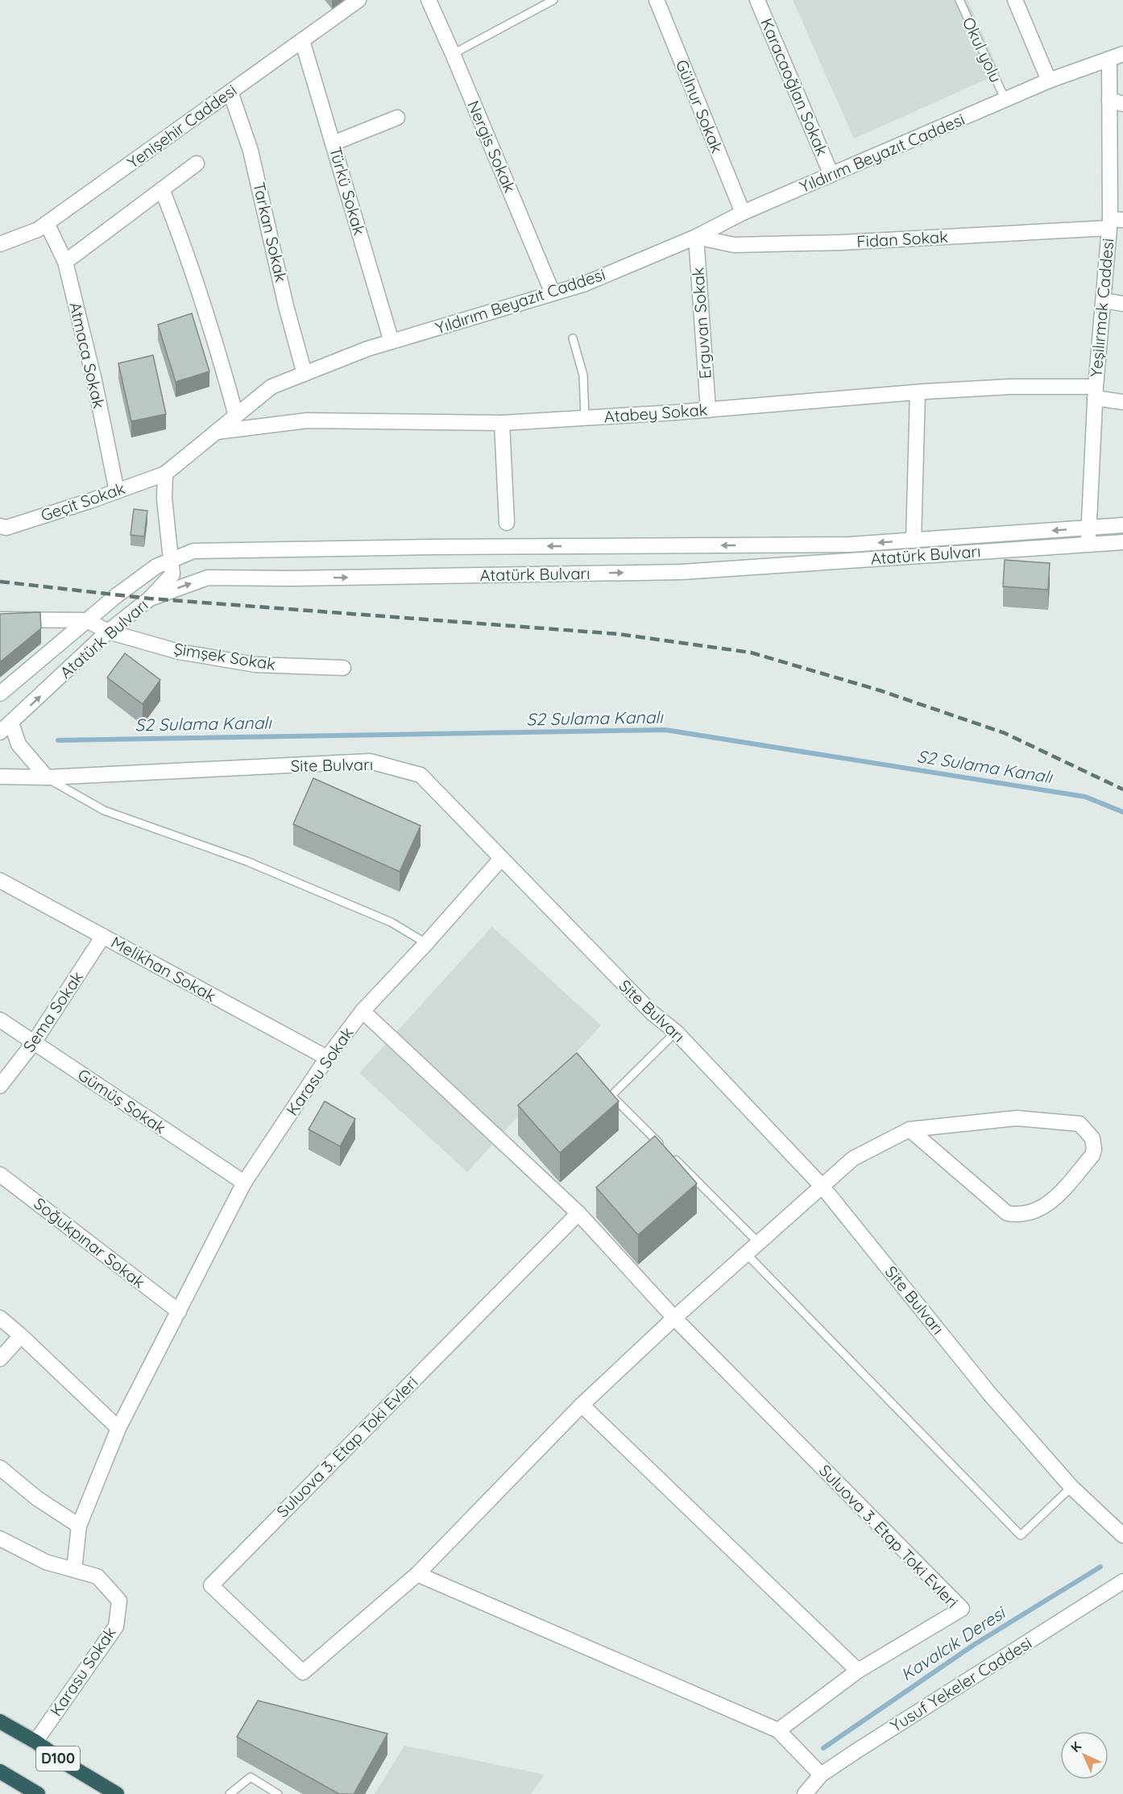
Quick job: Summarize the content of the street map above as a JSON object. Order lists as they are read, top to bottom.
{
  "streets": {
    "highway": ["D100"],
    "street": [
      "Karacaoğlan Sokak",
      "Gülnur Sokak",
      "Yenişehir Caddesi",
      "Nergis Sokak",
      "Yıldırım Beyazıt Caddesi",
      "Türkü Sokak",
      "Tarkan Sokak",
      "Fidan Sokak",
      "Yeşilırmak Caddesi",
      "Erguvan Sokak",
      "Atmaca Sokak",
      "Atabey Sokak",
      "Geçit Sokak",
      "Atatürk Bulvarı",
      "Şimşek Sokak",
      "Site Bulvarı",
      "Melikhan Sokak",
      "Sema Sokak",
      "Karasu Sokak",
      "Gümüş Sokak",
      "Soğukpınar Sokak",
      "Suluova 3. Etap Toki Evleri",
      "Yusuf Yekeler Caddesi"
    ],
    "lane": ["Okul yolu"]
  },
  "crossings": [
    ["Okul yolu", "Yıldırım Beyazıt Caddesi"],
    ["Karacaoğlan Sokak", "Yıldırım Beyazıt Caddesi"],
    ["Gülnur Sokak", "Yıldırım Beyazıt Caddesi"],
    ["Yenişehir Caddesi", "Türkü Sokak"],
    ["Yenişehir Caddesi", "Tarkan Sokak"],
    ["Yenişehir Caddesi", "Atmaca Sokak"],
    ["Nergis Sokak", "Yıldırım Beyazıt Caddesi"],
    ["Yıldırım Beyazıt Caddesi", "Türkü Sokak"],
    ["Yıldırım Beyazıt Caddesi", "Tarkan Sokak"],
    ["Yıldırım Beyazıt Caddesi", "Fidan Sokak"],
    ["Yıldırım Beyazıt Caddesi", "Yeşilırmak Caddesi"],
    ["Yıldırım Beyazıt Caddesi", "Erguvan Sokak"],
    ["Yıldırım Beyazıt Caddesi", "Atabey Sokak"],
    ["Yıldırım Beyazıt Caddesi", "Geçit Sokak"],
    ["Fidan Sokak", "Yeşilırmak Caddesi"],
    ["Fidan Sokak", "Erguvan Sokak"],
    ["Yeşilırmak Caddesi", "Atabey Sokak"],
    ["Yeşilırmak Caddesi", "Atatürk Bulvarı"],
    ["Erguvan Sokak", "Atabey Sokak"],
    ["Atmaca Sokak", "Geçit Sokak"],
    ["Atatürk Bulvarı", "Şimşek Sokak"],
    ["Site Bulvarı", "Karasu Sokak"],
    ["Site Bulvarı", "Suluova 3. Etap Toki Evleri"],
    ["Melikhan Sokak", "Sema Sokak"],
    ["Melikhan Sokak", "Karasu Sokak"],
    ["Sema Sokak", "Gümüş Sokak"],
    ["Karasu Sokak", "Gümüş Sokak"],
    ["Karasu Sokak", "Soğukpınar Sokak"],
    ["Karasu Sokak", "D100"]
  ],
  "water": ["S2 Sulama Kanalı", "Kavalcık Deresi"],
  "north": "top left"
}
